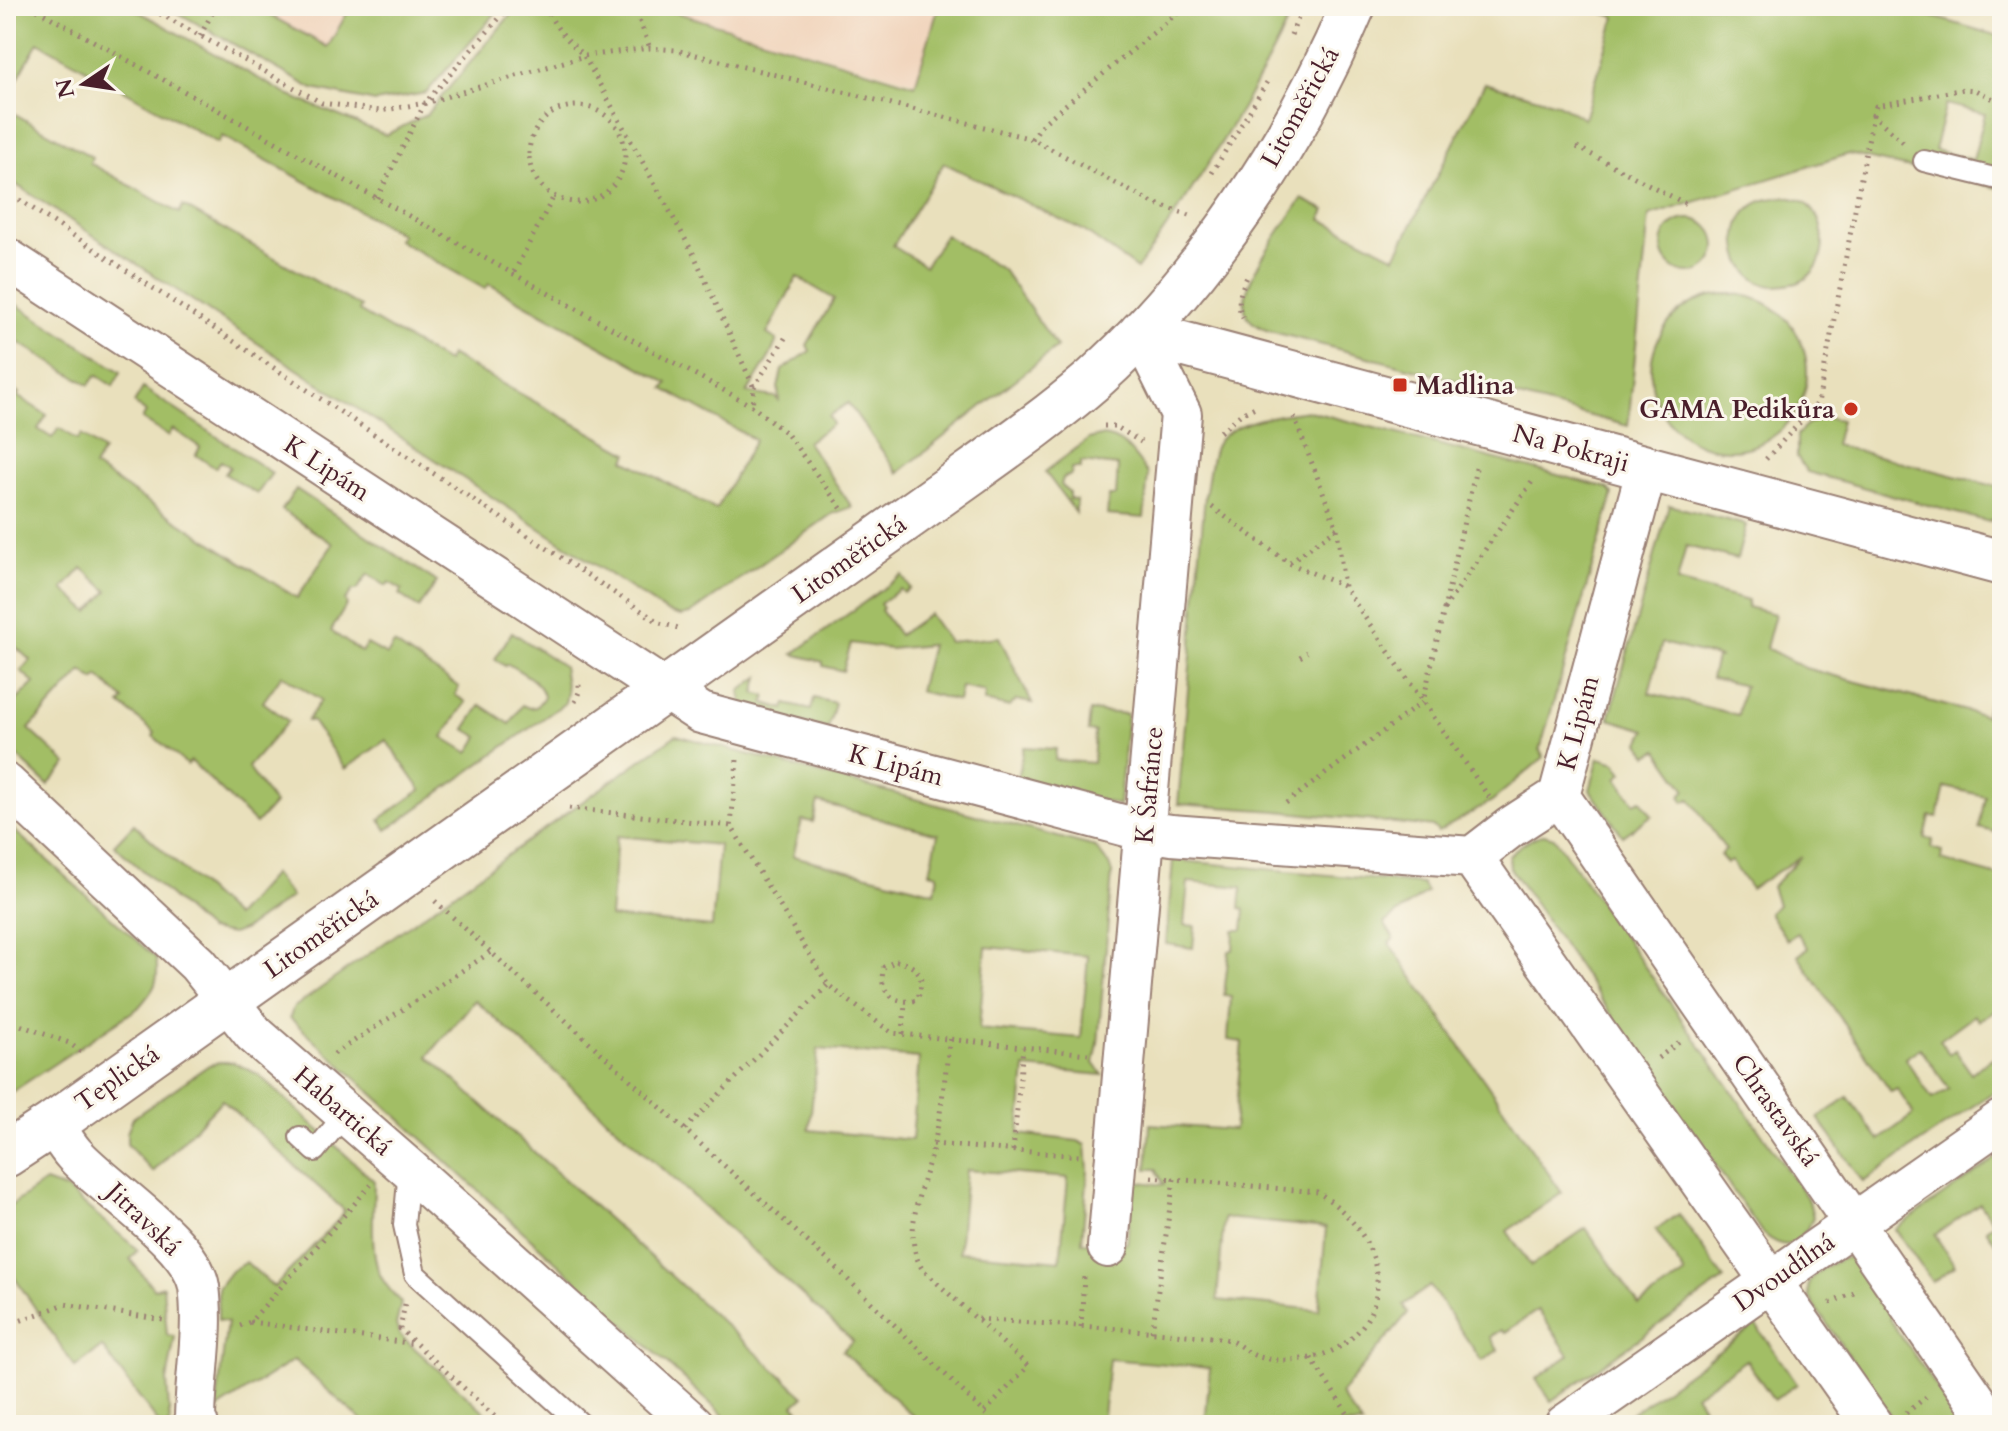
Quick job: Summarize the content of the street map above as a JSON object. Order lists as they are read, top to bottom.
{
  "streets": {
    "street": [
      "Litoměřická",
      "Na Pokraji",
      "K Lipám",
      "K Šafránce",
      "Teplická",
      "Chrastavská",
      "Habartická",
      "Jitravská",
      "Dvoudílná"
    ]
  },
  "crossings": [
    ["Litoměřická", "Na Pokraji"],
    ["Litoměřická", "K Lipám"],
    ["Litoměřická", "K Šafránce"],
    ["Litoměřická", "Teplická"],
    ["Litoměřická", "Habartická"],
    ["Na Pokraji", "K Lipám"],
    ["Na Pokraji", "K Šafránce"],
    ["K Lipám", "K Šafránce"],
    ["K Lipám", "Chrastavská"],
    ["Teplická", "Habartická"],
    ["Teplická", "Jitravská"],
    ["Chrastavská", "Dvoudílná"]
  ],
  "places": {
    "transit": ["Madlina"],
    "other": ["GAMA Pedikůra"]
  },
  "north": "left"
}
